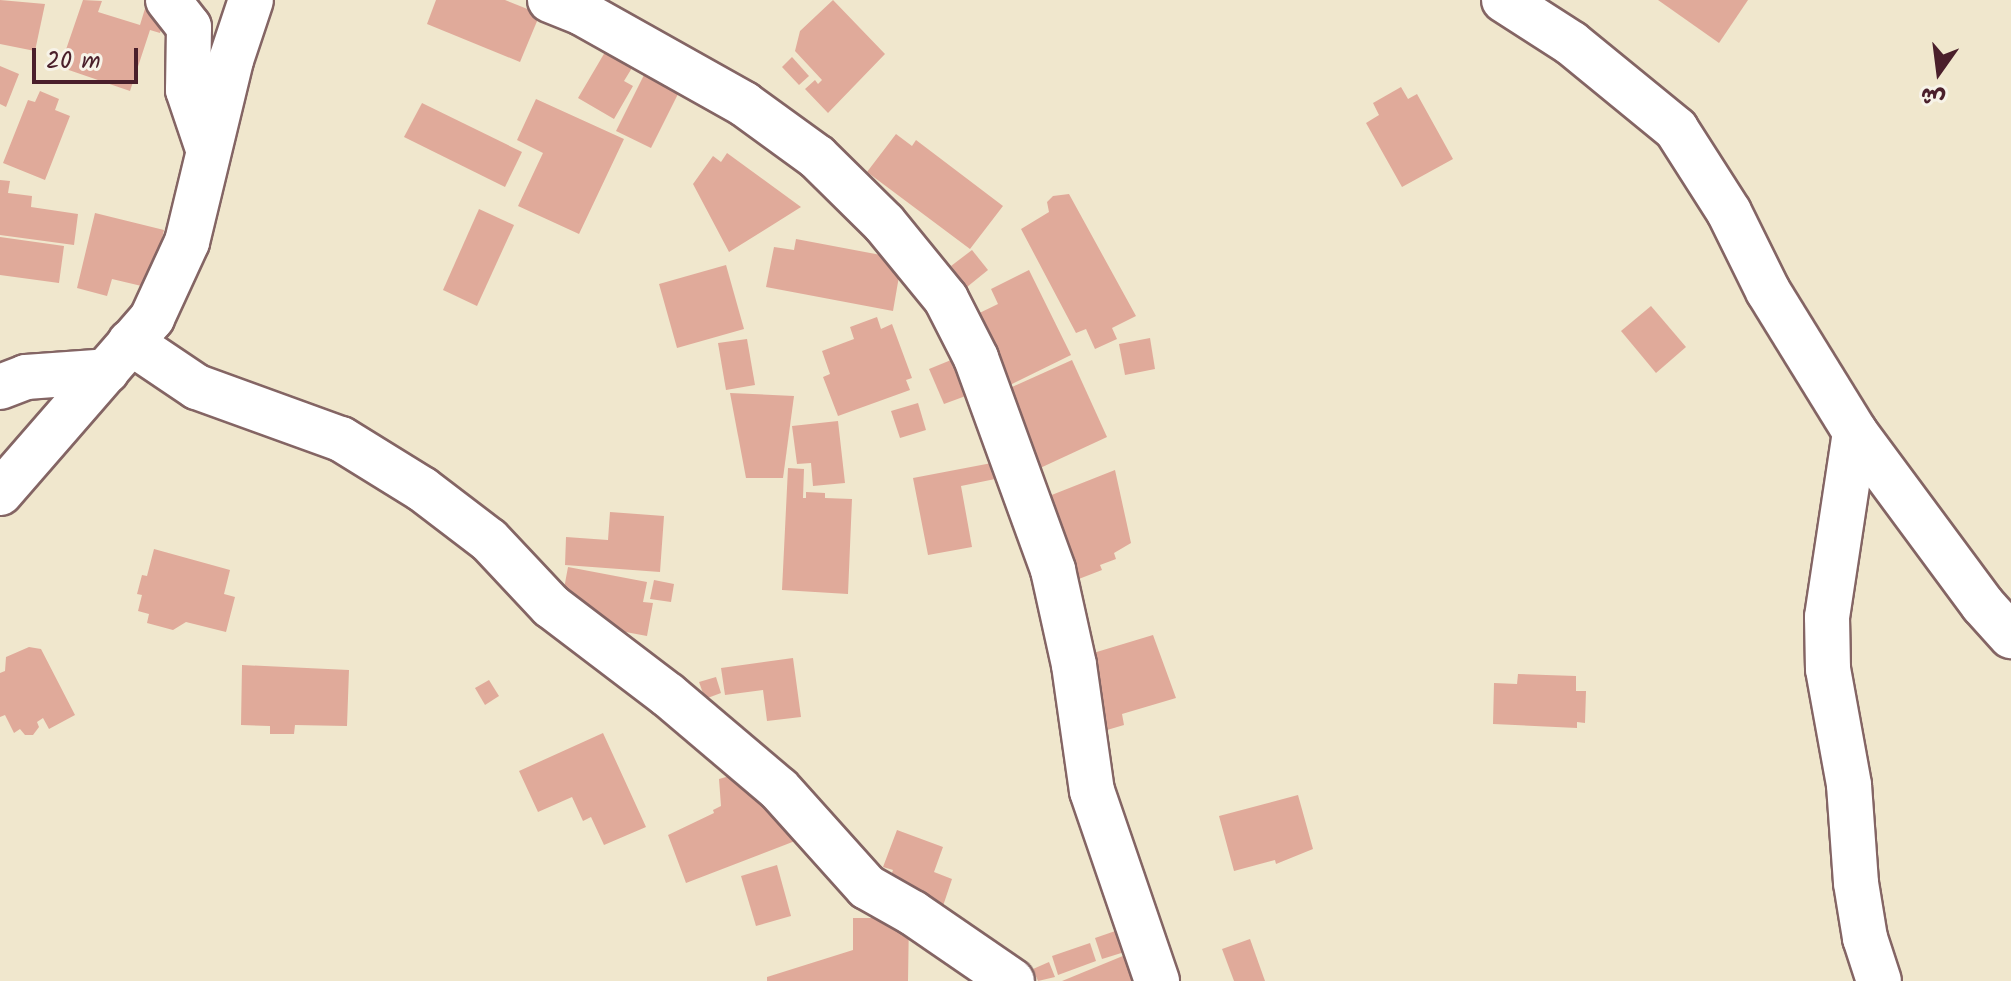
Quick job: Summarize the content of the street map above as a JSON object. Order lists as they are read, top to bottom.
{
  "scale_bar": "20 m",
  "north": "bottom"
}
